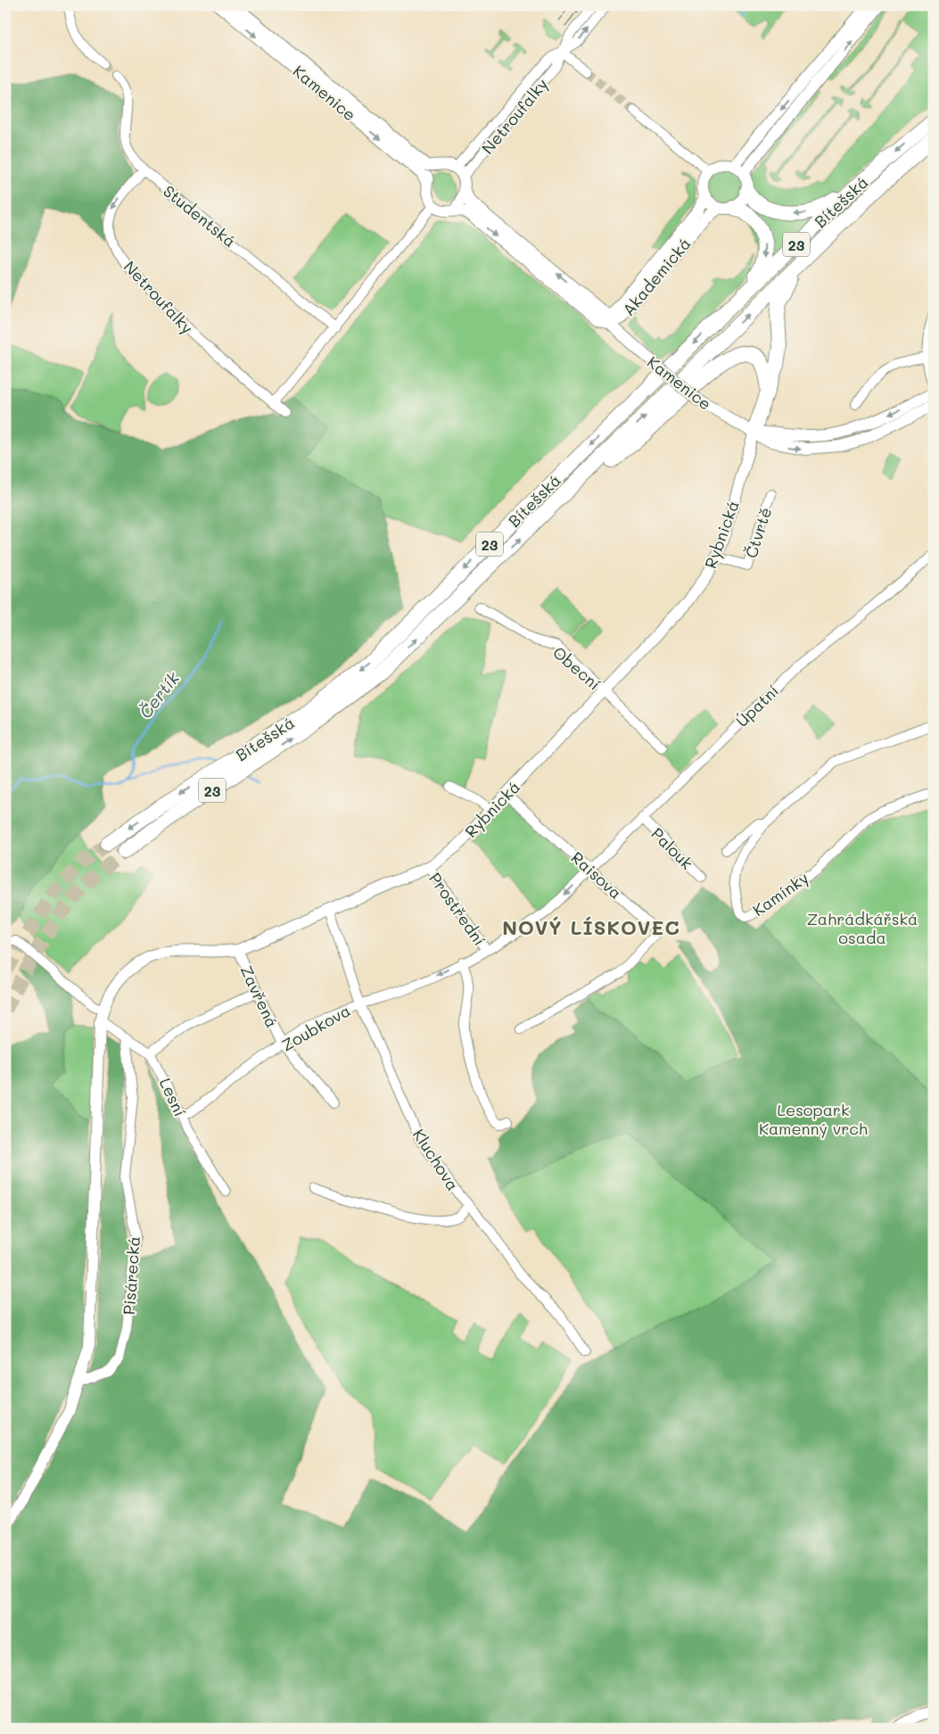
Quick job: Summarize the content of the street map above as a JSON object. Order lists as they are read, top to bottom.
{
  "streets": {
    "highway": ["Bítešská", "23"],
    "street": [
      "Kamenice",
      "Netroufalky",
      "Studentská",
      "Akademická",
      "Čtvrtě",
      "Rybnická",
      "Obecní",
      "Úpatní",
      "Palouk",
      "Raisova",
      "Kamínky",
      "Prostřední",
      "Zavřená",
      "Zoubkova",
      "Lesní",
      "Kluchova",
      "Pisárecká"
    ]
  },
  "crossings": [
    ["Kamenice", "Netroufalky"],
    ["Kamenice", "Akademická"],
    ["Kamenice", "Rybnická"],
    ["Netroufalky", "Studentská"],
    ["Čtvrtě", "Rybnická"],
    ["Rybnická", "Obecní"],
    ["Rybnická", "Raisova"],
    ["Rybnická", "Prostřední"],
    ["Rybnická", "Zavřená"],
    ["Rybnická", "Kluchova"],
    ["Úpatní", "Palouk"],
    ["Úpatní", "Raisova"],
    ["Úpatní", "Zoubkova"],
    ["Raisova", "Zoubkova"],
    ["Prostřední", "Zoubkova"],
    ["Zavřená", "Zoubkova"],
    ["Zoubkova", "Lesní"],
    ["Zoubkova", "Kluchova"]
  ],
  "one_way": ["Zoubkova"],
  "districts": ["NOVÝ LÍSKOVEC"],
  "water": ["Čertík"],
  "parks": ["Zahrádkářská osada", "Lesopark Kamenný vrch"]
}
